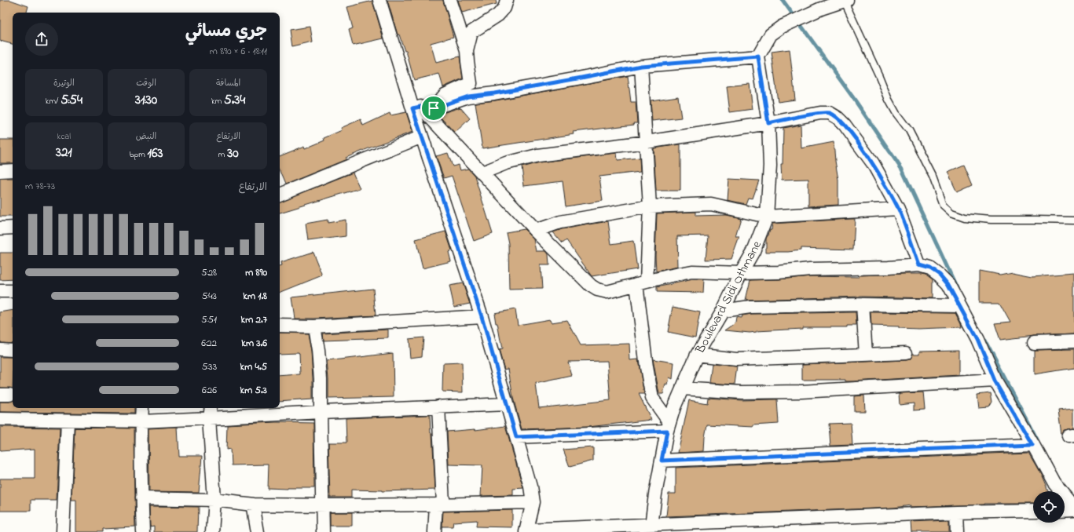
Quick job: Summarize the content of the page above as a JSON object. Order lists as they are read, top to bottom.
{
  "streets": {
    "street": ["Boulevard Sidi Othmane"]
  },
  "page": {
    "heading": ["جري مسائي", "18:11 · 6 × 890 m"],
    "stats": [
      ["المسافة", "5.34 km"],
      ["الوقت", "31:30"],
      ["الوتيرة", "5:54 /km"],
      ["الارتفاع", "30 m"],
      ["النبض", "163 bpm"],
      ["kcal", "321"]
    ],
    "chart": ["الارتفاع", "73–78 m"],
    "list": [
      {
        "name": "890 m",
        "note": "5:28"
      },
      {
        "name": "1.8 km",
        "note": "5:43"
      },
      {
        "name": "2.7 km",
        "note": "5:51"
      },
      {
        "name": "3.6 km",
        "note": "6:22"
      },
      {
        "name": "4.5 km",
        "note": "5:33"
      },
      {
        "name": "5.3 km",
        "note": "6:26"
      }
    ]
  }
}
